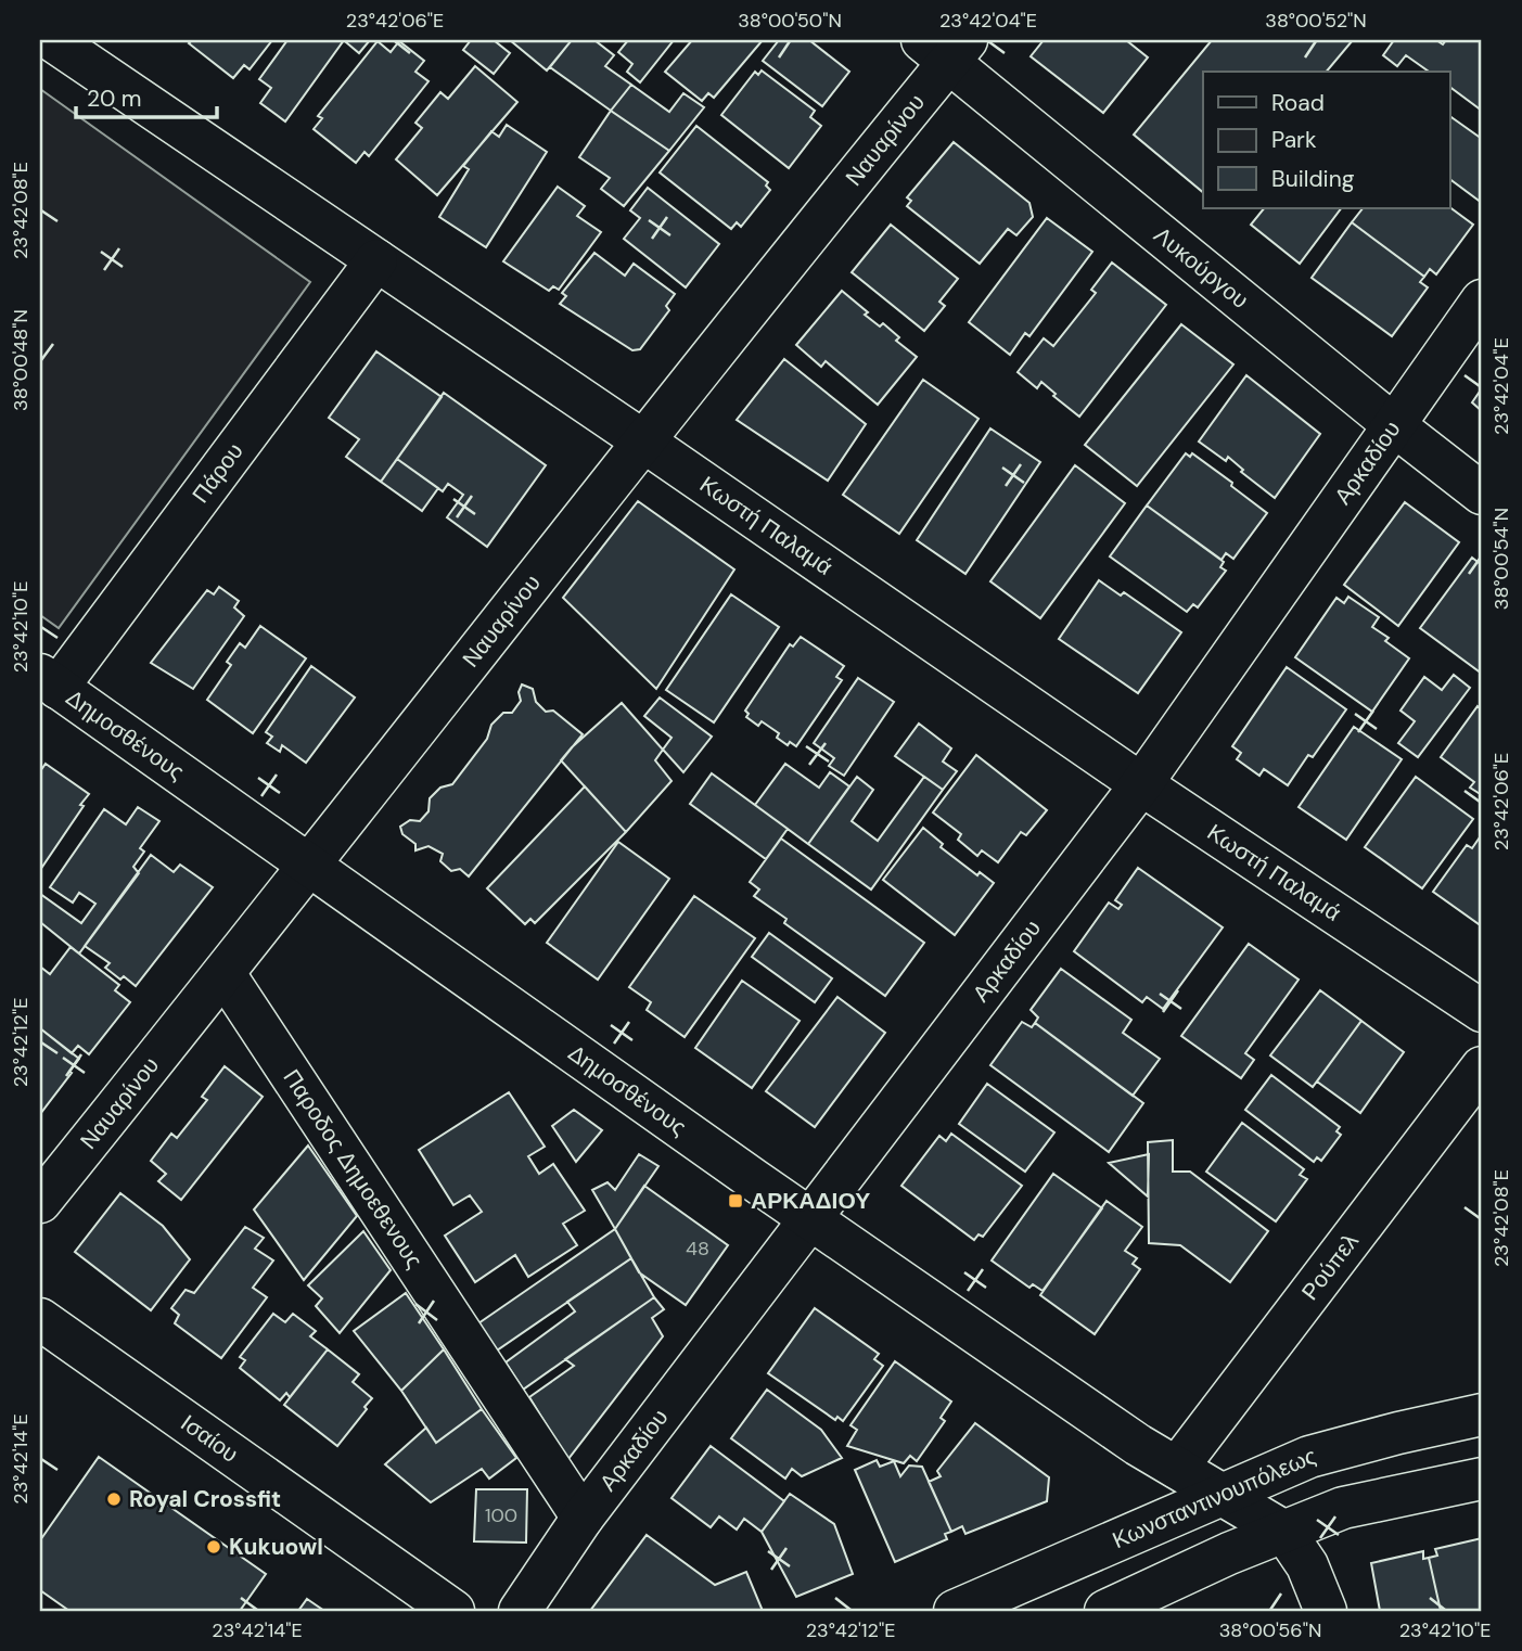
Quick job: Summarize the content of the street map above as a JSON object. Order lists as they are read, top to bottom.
{
  "streets": {
    "street": [
      "Ναυαρίνου",
      "Λυκούργου",
      "Αρκαδίου",
      "Πάρου",
      "Κωστή Παλαμά",
      "Δημοσθένους",
      "Παροδος Δημοεθενους",
      "Ρούπελ",
      "Ισαίου",
      "Κωνσταντινουπόλεως"
    ]
  },
  "crossings": [
    ["Ναυαρίνου", "Λυκούργου"],
    ["Ναυαρίνου", "Κωστή Παλαμά"],
    ["Ναυαρίνου", "Δημοσθένους"],
    ["Ναυαρίνου", "Παροδος Δημοεθενους"],
    ["Λυκούργου", "Αρκαδίου"],
    ["Αρκαδίου", "Κωστή Παλαμά"],
    ["Αρκαδίου", "Δημοσθένους"],
    ["Αρκαδίου", "Παροδος Δημοεθενους"],
    ["Πάρου", "Κωστή Παλαμά"],
    ["Πάρου", "Δημοσθένους"],
    ["Δημοσθένους", "Ρούπελ"],
    ["Δημοσθένους", "Κωνσταντινουπόλεως"]
  ],
  "places": {
    "transit": ["ΑΡΚΑΔΙΟΥ"],
    "other": ["Royal Crossfit", "Kukuowl"]
  },
  "house_numbers": ["48", "100"],
  "legend": ["Road", "Park", "Building"],
  "scale_bar": "20 m",
  "coordinates": [
    "23°42'06\"E",
    "38°00'50\"N",
    "23°42'04\"E",
    "38°00'52\"N",
    "23°42'08\"E",
    "38°00'48\"N",
    "38°00'54\"N",
    "23°42'10\"E",
    "23°42'12\"E",
    "23°42'14\"E",
    "38°00'56\"N"
  ]
}
